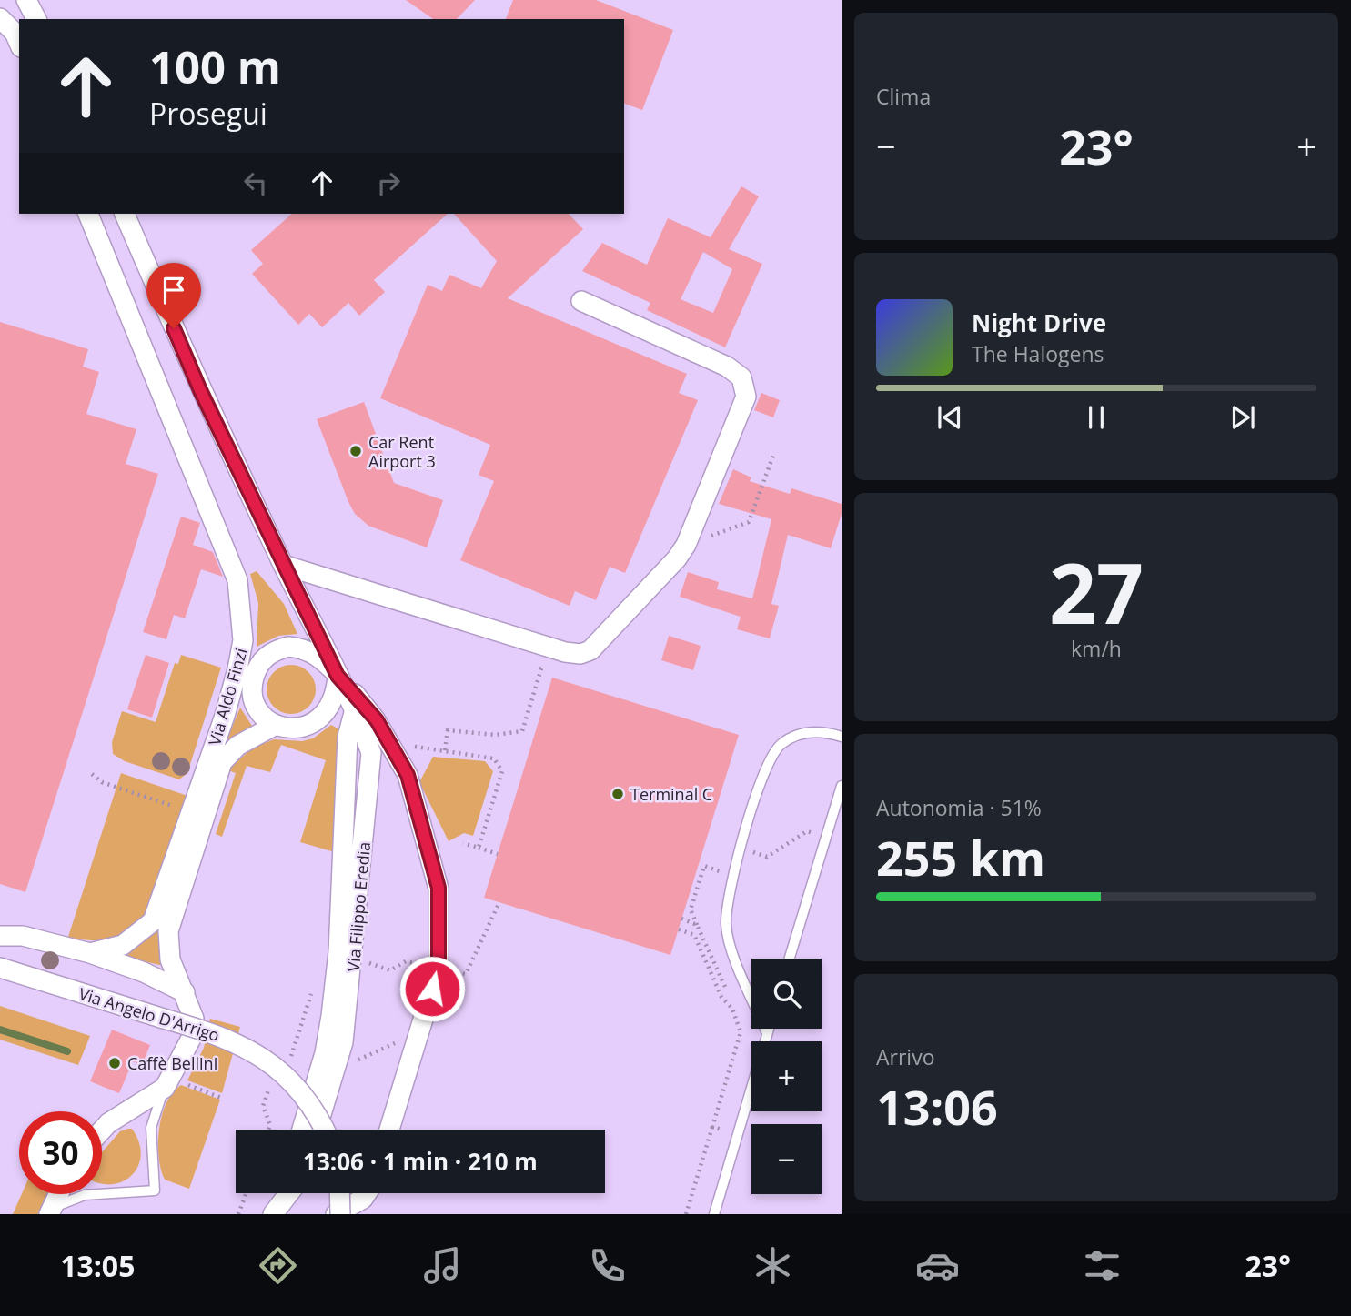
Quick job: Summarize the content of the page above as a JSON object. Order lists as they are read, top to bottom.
{
  "streets": {
    "street": ["Via Aldo Finzi", "Via Filippo Eredia", "Via Angelo D'Arrigo"]
  },
  "crossings": [
    ["Via Aldo Finzi", "Via Filippo Eredia"]
  ],
  "places": ["Car Rent Airport 3", "Terminal C", "Caffè Bellini"],
  "page": {
    "tile": [
      "Clima",
      ["27", "km/h"],
      ["Autonomia · 51%", "255 km"],
      ["Arrivo", "13:06"]
    ],
    "turn": ["100 m", "Prosegui"],
    "heat": ["−", "23°", "+"],
    "song": ["Night Drive", "The Halogens"],
    "map_buttons": ["+", "−"],
    "limit": "30",
    "trip": "13:06 · 1 min · 210 m",
    "tabs": ["13:05", "23°"]
  }
}
